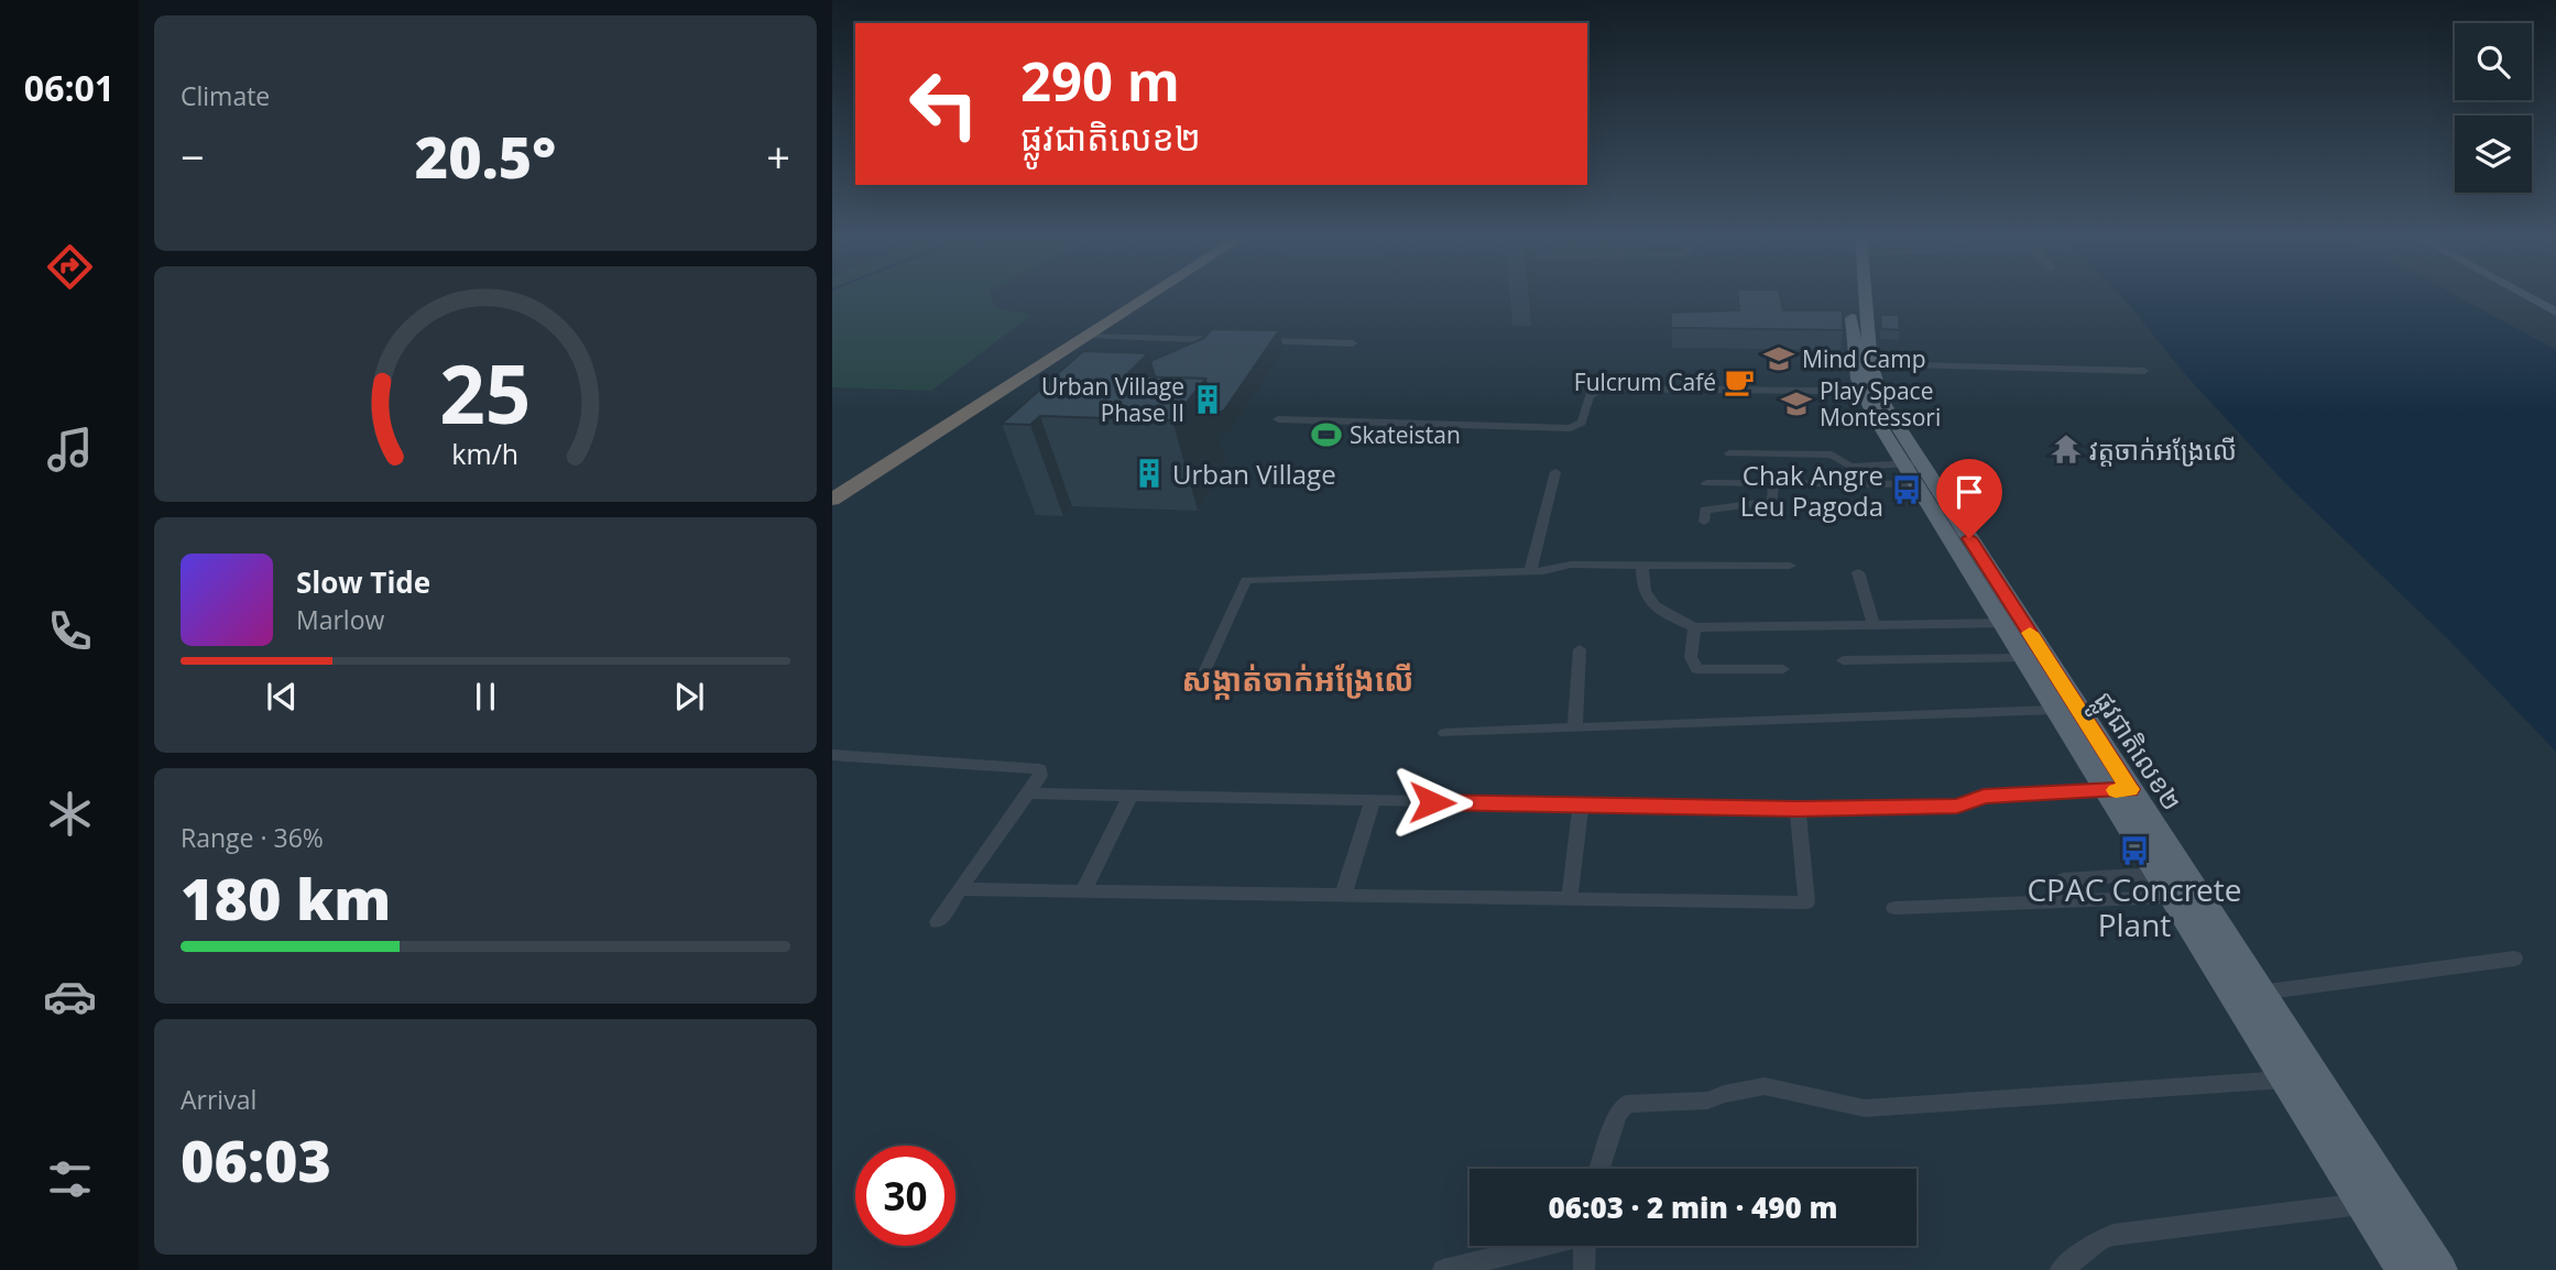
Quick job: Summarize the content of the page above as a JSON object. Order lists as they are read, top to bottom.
{
  "streets": {
    "main road": ["ផ្លូវជាតិលេខ២"]
  },
  "districts": ["សង្កាត់ចាក់អង្រែលើ"],
  "places": {
    "school or university": ["Mind Camp", "Play Space Montessori"],
    "cafe": ["Fulcrum Café"],
    "building": ["Urban Village Phase II", "Urban Village"],
    "sports": ["Skateistan"],
    "temple": ["វត្តចាក់អង្រែលើ"],
    "bus stop": ["Chak Angre Leu Pagoda", "CPAC Concrete Plant"]
  },
  "page": {
    "tabs": "06:01",
    "tile": [
      "Climate",
      ["Range · 36%", "180 km"],
      ["Arrival", "06:03"]
    ],
    "turn": ["290 m", "ផ្លូវជាតិលេខ២"],
    "heat": ["−", "20.5°", "+"],
    "song": ["Slow Tide", "Marlow"],
    "limit": "30",
    "trip": "06:03 · 2 min · 490 m",
    "gauge": ["25", "km/h"]
  }
}
